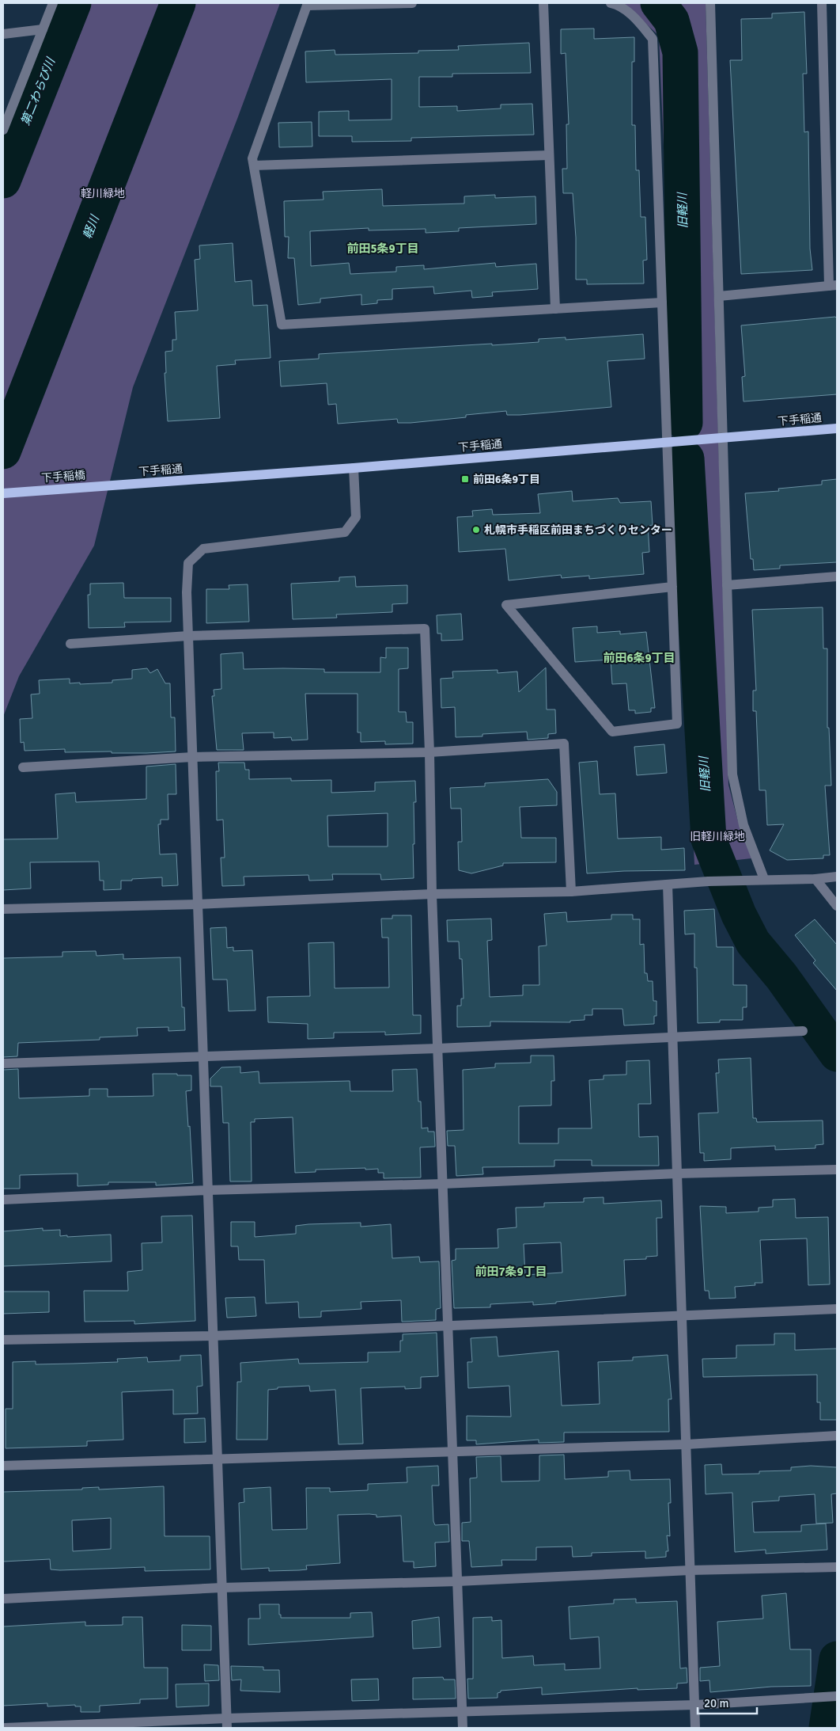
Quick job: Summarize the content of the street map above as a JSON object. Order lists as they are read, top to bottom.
{
  "streets": {
    "main road": ["下手稲通", "下手稲橋"]
  },
  "crossings": [
    ["下手稲通", "下手稲橋"]
  ],
  "districts": ["前田5条9丁目", "前田6条9丁目", "前田7条9丁目"],
  "water": ["第二わらび川", "旧軽川", "軽川"],
  "parks": ["軽川緑地", "旧軽川緑地"],
  "places": {
    "transit": ["前田6条9丁目"],
    "other": ["札幌市手稲区前田まちづくりセンター"]
  },
  "scale_bar": "20 m"
}
